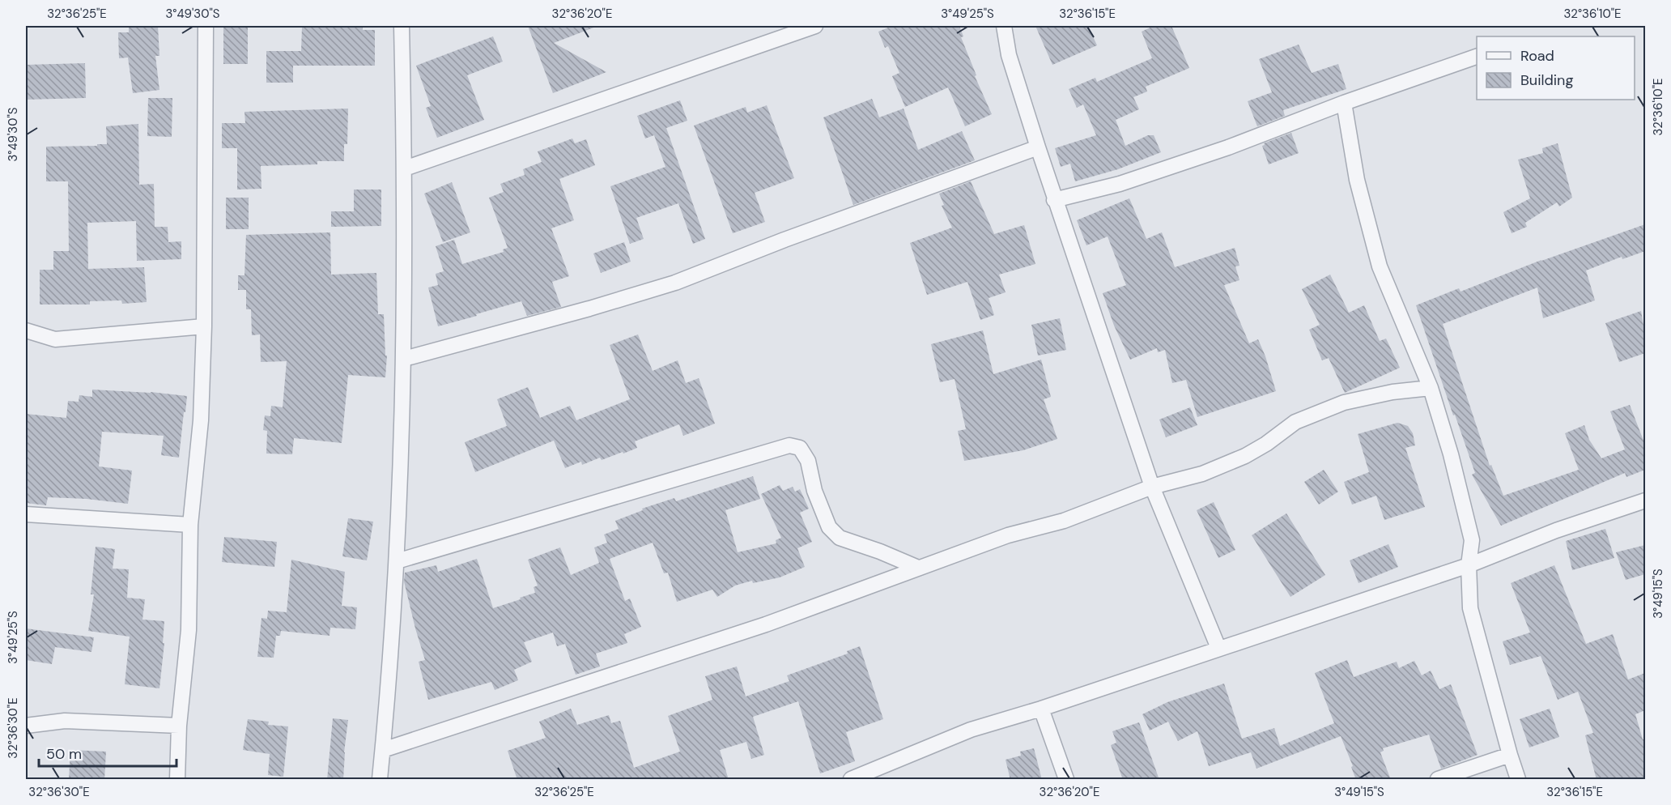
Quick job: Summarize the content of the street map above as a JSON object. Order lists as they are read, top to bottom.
{
  "legend": ["Road", "Building"],
  "scale_bar": "50 m",
  "coordinates": [
    "32°36'25\"E",
    "3°49'30\"S",
    "32°36'20\"E",
    "3°49'25\"S",
    "32°36'15\"E",
    "32°36'10\"E",
    "3°49'15\"S",
    "32°36'30\"E"
  ]
}
